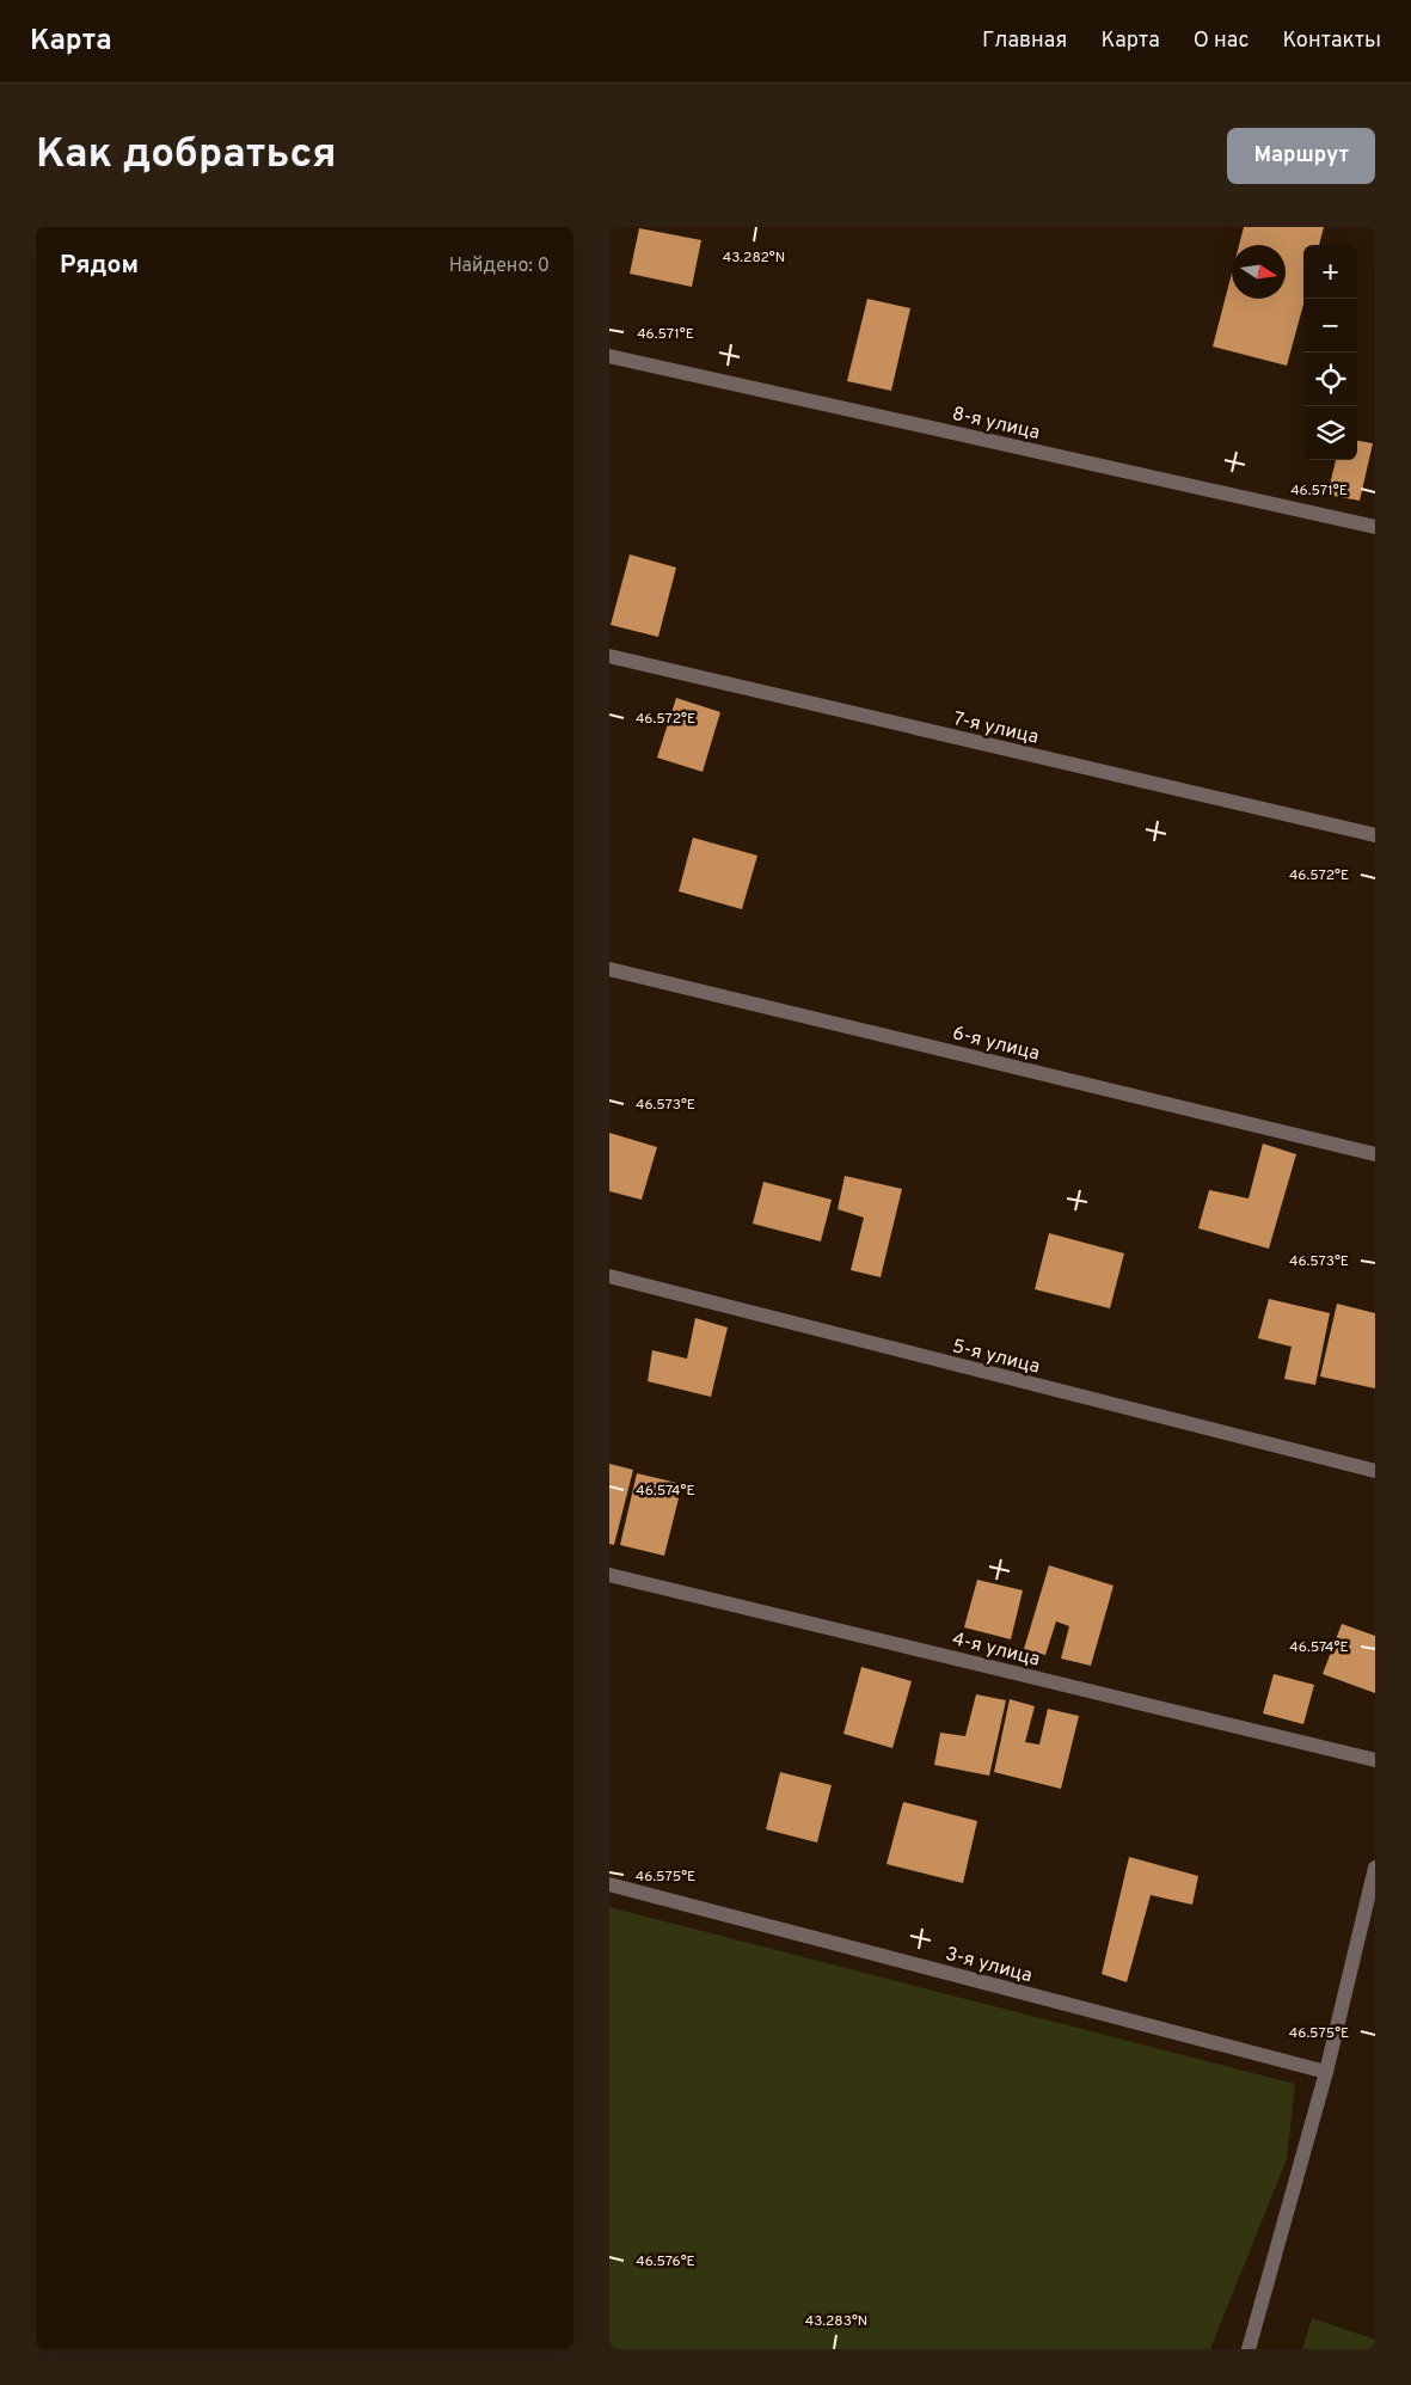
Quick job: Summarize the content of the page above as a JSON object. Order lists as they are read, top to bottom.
{
  "streets": {
    "street": [
      "8-я улица",
      "7-я улица",
      "6-я улица",
      "5-я улица",
      "4-я улица",
      "3-я улица"
    ]
  },
  "north": "right",
  "page": {
    "header": "Карта",
    "nav": [
      "Главная",
      "Карта",
      "О нас",
      "Контакты"
    ],
    "buttons": "Маршрут",
    "title": "Как добраться",
    "heading": ["Рядом", "Найдено: 0"],
    "map_buttons": ["+", "−"]
  },
  "coordinates": [
    "43.282°N",
    "46.571°E",
    "46.572°E",
    "46.573°E",
    "46.574°E",
    "46.575°E",
    "46.576°E",
    "43.283°N"
  ]
}
